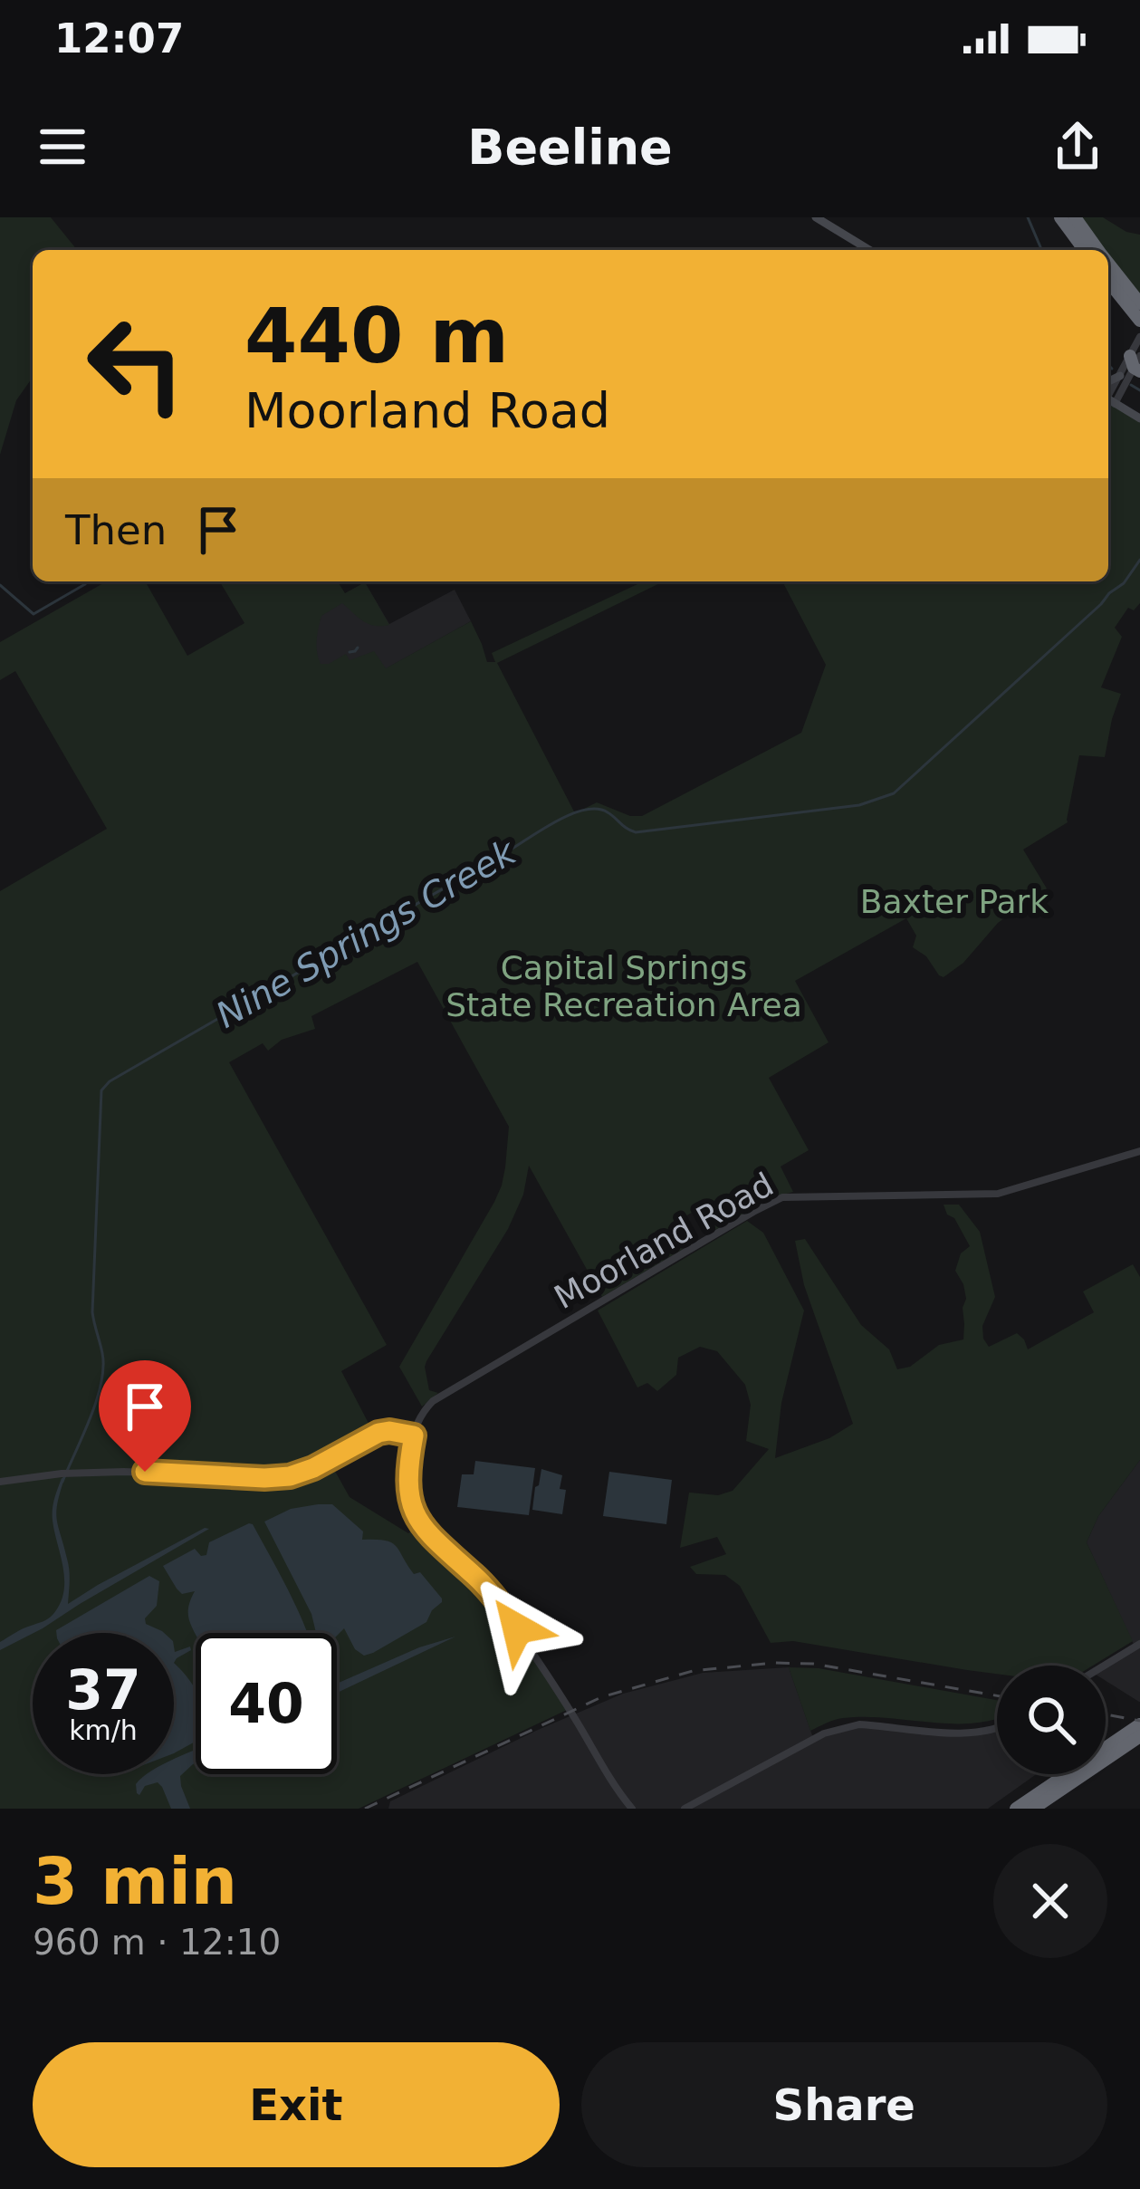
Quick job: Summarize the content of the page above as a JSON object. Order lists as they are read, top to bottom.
{
  "streets": {
    "street": ["Moorland Road"]
  },
  "water": ["Nine Springs Creek"],
  "parks": ["Baxter Park", "Capital Springs State Recreation Area"],
  "page": {
    "status": "12:07",
    "header": "Beeline",
    "turn": ["440 m", "Moorland Road"],
    "then": "Then",
    "speed": "37 km/h",
    "limit": "40",
    "heading": ["3 min", "960 m · 12:10"],
    "buttons": ["Exit", "Share"]
  }
}
